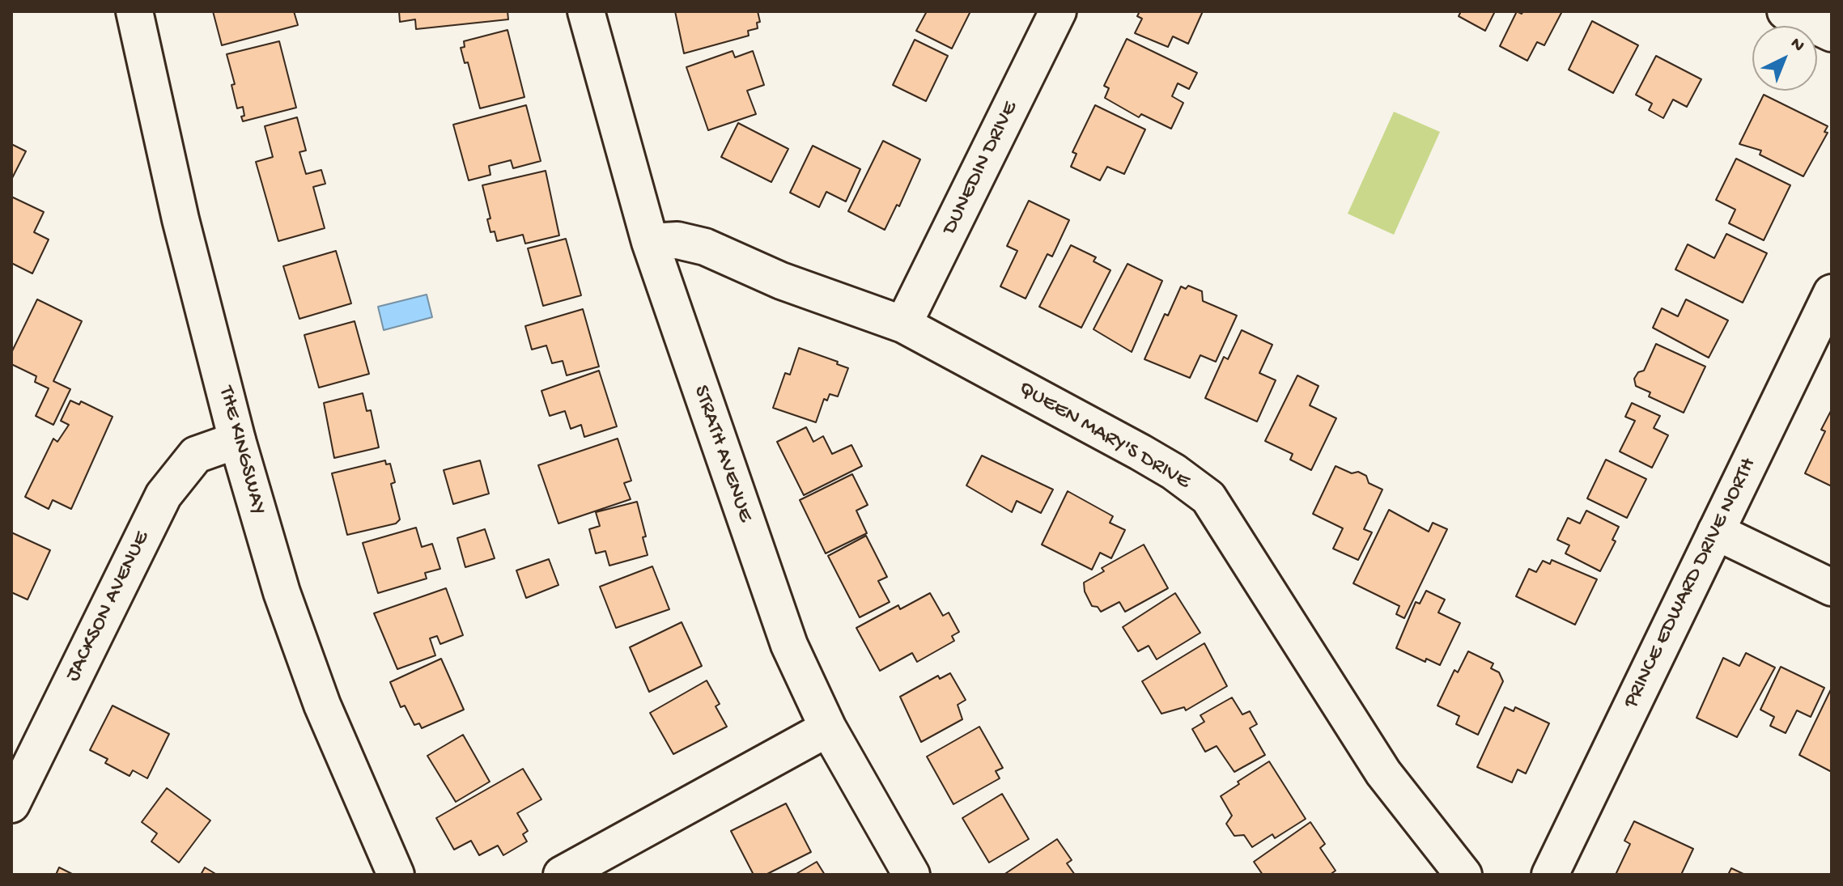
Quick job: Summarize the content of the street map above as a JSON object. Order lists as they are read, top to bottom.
{
  "streets": {
    "street": [
      "DUNEDIN DRIVE",
      "QUEEN MARY'S DRIVE",
      "THE KINGSWAY",
      "STRATH AVENUE",
      "PRINCE EDWARD DRIVE NORTH",
      "JACKSON AVENUE"
    ]
  },
  "crossings": [
    ["DUNEDIN DRIVE", "QUEEN MARY'S DRIVE"],
    ["QUEEN MARY'S DRIVE", "STRATH AVENUE"],
    ["THE KINGSWAY", "JACKSON AVENUE"]
  ],
  "north": "top right"
}
